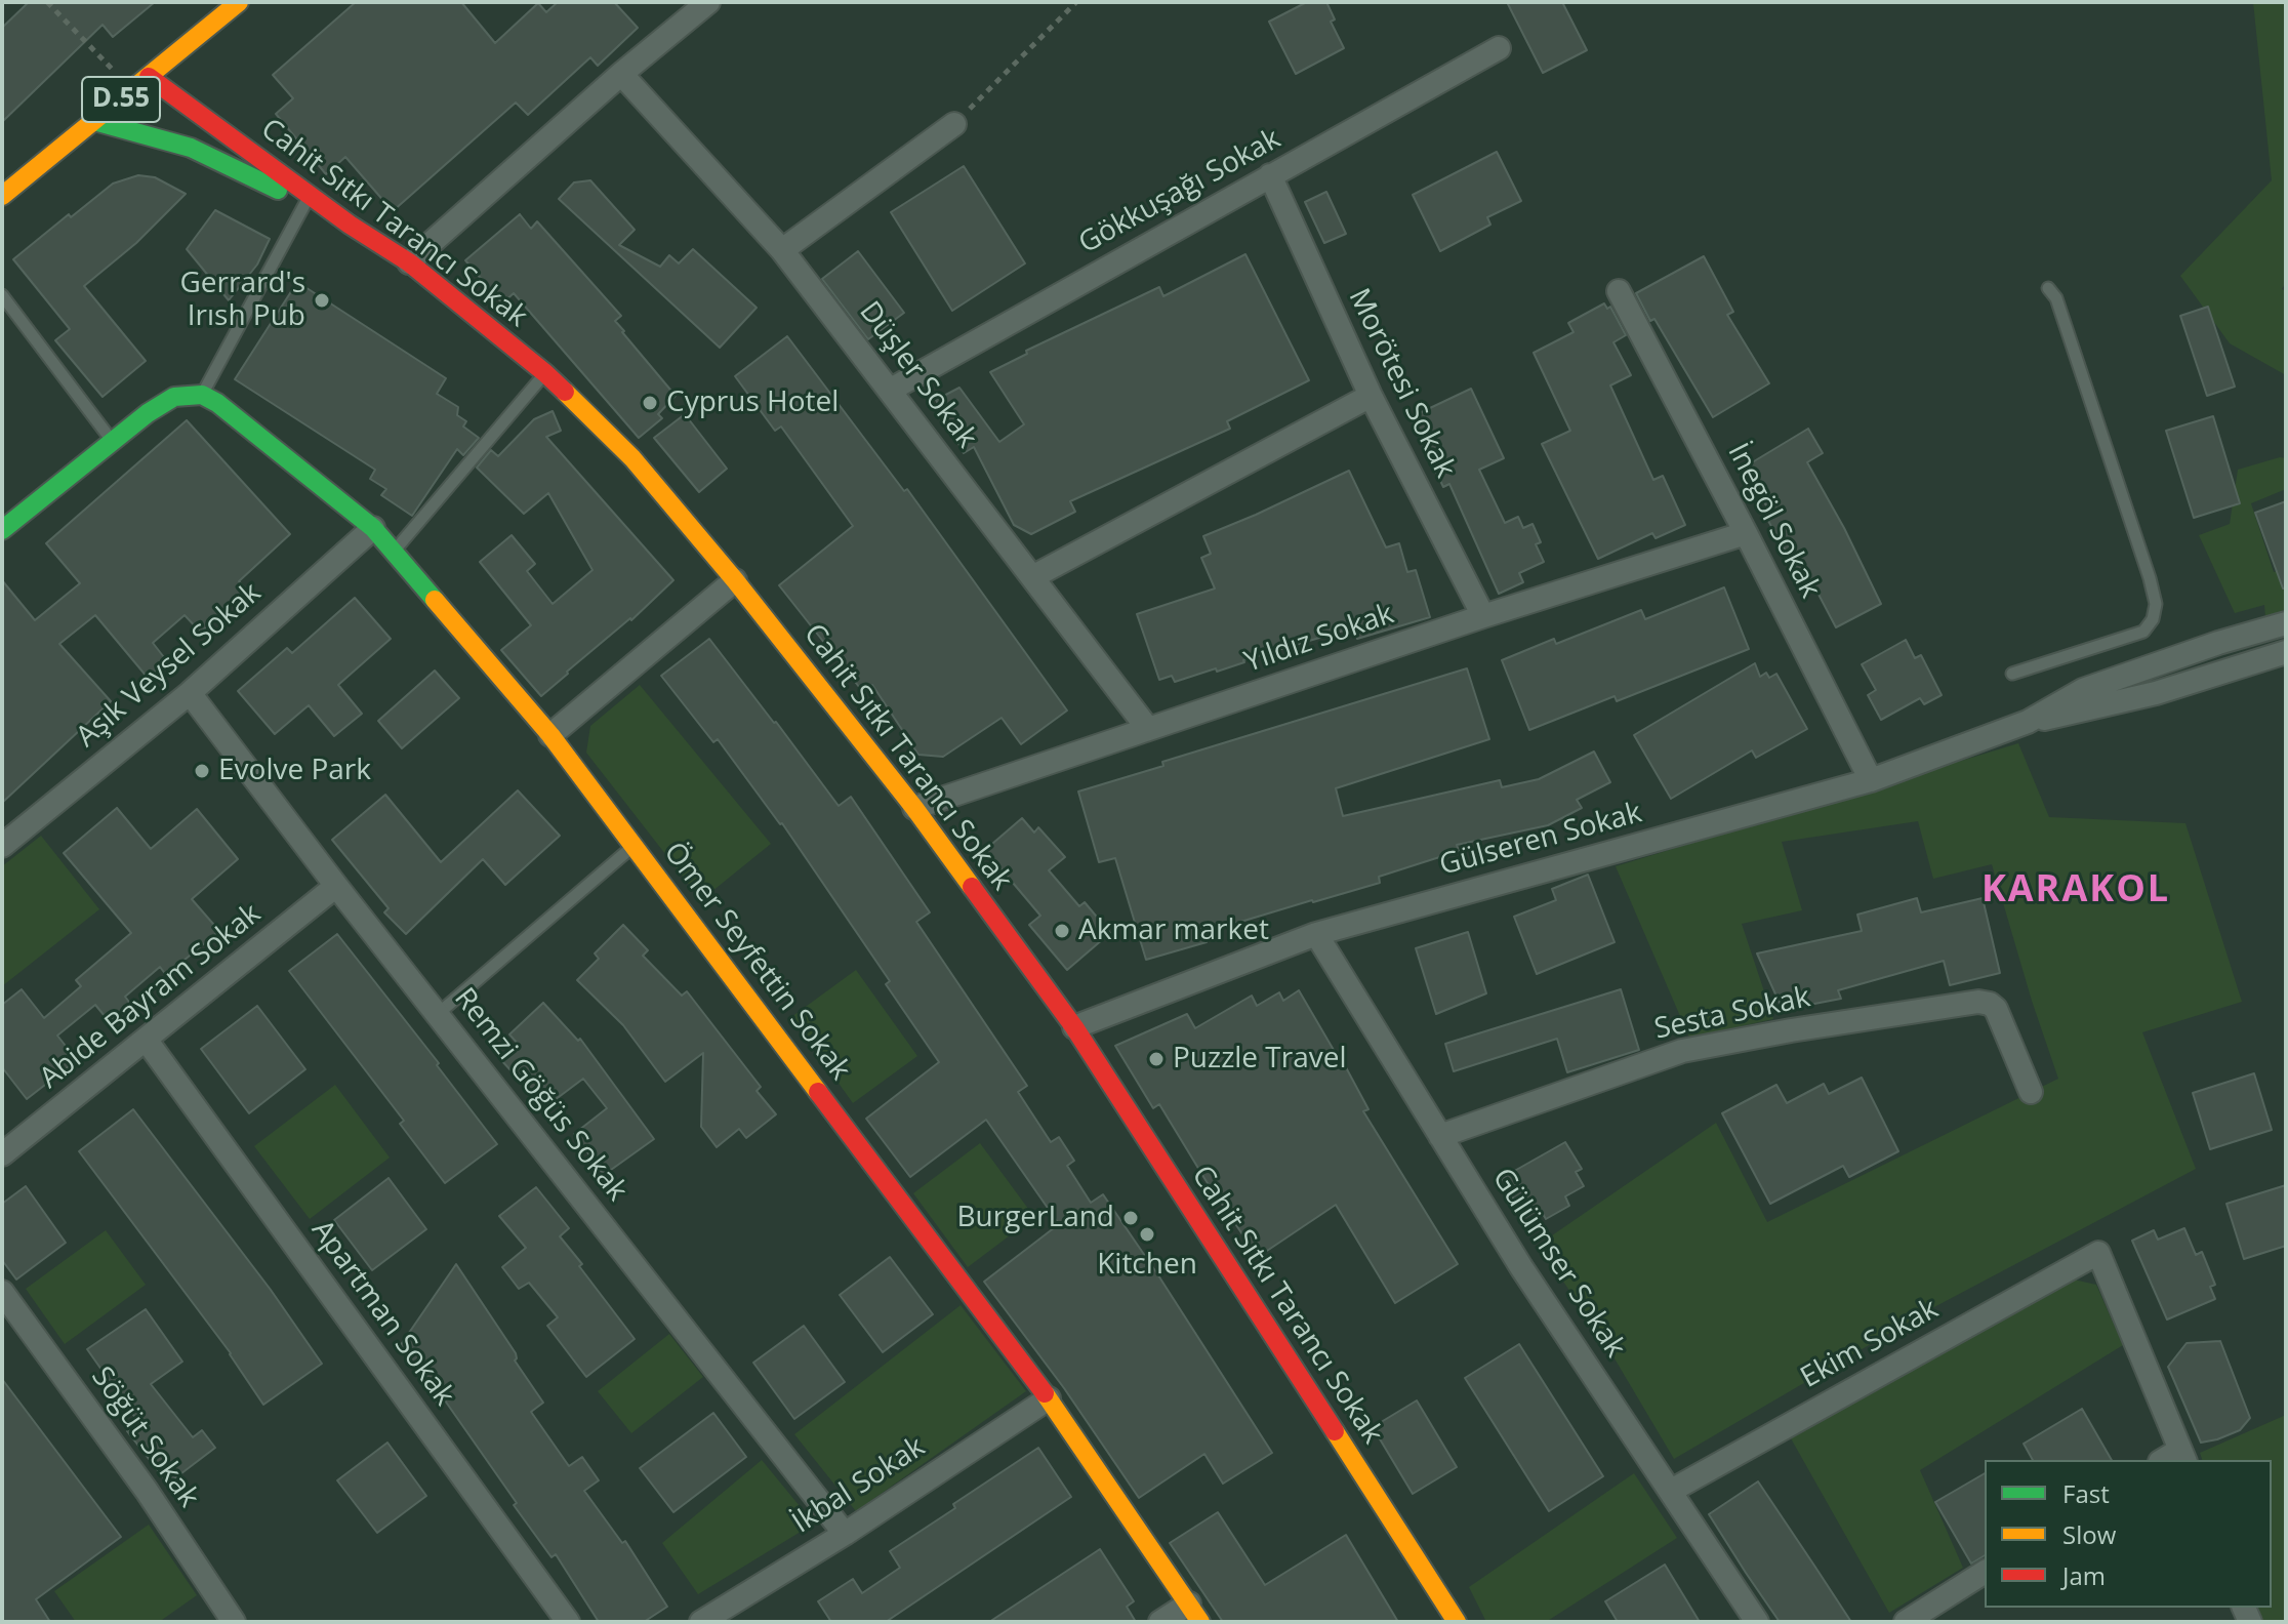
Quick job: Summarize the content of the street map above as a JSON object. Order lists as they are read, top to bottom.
{
  "streets": {
    "street": [
      "D.55",
      "Gökkuşağı Sokak",
      "Cahit Sıtkı Tarancı Sokak",
      "Düşler Sokak",
      "Morötesi Sokak",
      "İnegöl Sokak",
      "Yıldız Sokak",
      "Aşık Veysel Sokak",
      "Gülseren Sokak",
      "Ömer Seyfettin Sokak",
      "Abide Bayram Sokak",
      "Sesta Sokak",
      "Remzi Göğüs Sokak",
      "Gülümser Sokak",
      "Apartman Sokak",
      "Ekim Sokak",
      "Söğüt Sokak",
      "İkbal Sokak"
    ]
  },
  "crossings": [
    ["D.55", "Cahit Sıtkı Tarancı Sokak"],
    ["Gökkuşağı Sokak", "Düşler Sokak"],
    ["Gökkuşağı Sokak", "Morötesi Sokak"],
    ["Cahit Sıtkı Tarancı Sokak", "Yıldız Sokak"],
    ["Cahit Sıtkı Tarancı Sokak", "Gülseren Sokak"],
    ["Düşler Sokak", "Yıldız Sokak"],
    ["Morötesi Sokak", "Yıldız Sokak"],
    ["İnegöl Sokak", "Yıldız Sokak"],
    ["İnegöl Sokak", "Gülseren Sokak"],
    ["Aşık Veysel Sokak", "Ömer Seyfettin Sokak"],
    ["Aşık Veysel Sokak", "Remzi Göğüs Sokak"],
    ["Gülseren Sokak", "Gülümser Sokak"],
    ["Ömer Seyfettin Sokak", "İkbal Sokak"],
    ["Abide Bayram Sokak", "Remzi Göğüs Sokak"],
    ["Abide Bayram Sokak", "Apartman Sokak"],
    ["Sesta Sokak", "Gülümser Sokak"],
    ["Remzi Göğüs Sokak", "İkbal Sokak"],
    ["Gülümser Sokak", "Ekim Sokak"]
  ],
  "districts": ["KARAKOL"],
  "places": [
    "Gerrard's Irısh Pub",
    "Cyprus Hotel",
    "Evolve Park",
    "Akmar market",
    "Puzzle Travel",
    "BurgerLand",
    "Kitchen"
  ],
  "legend": ["Fast", "Slow", "Jam"]
}
